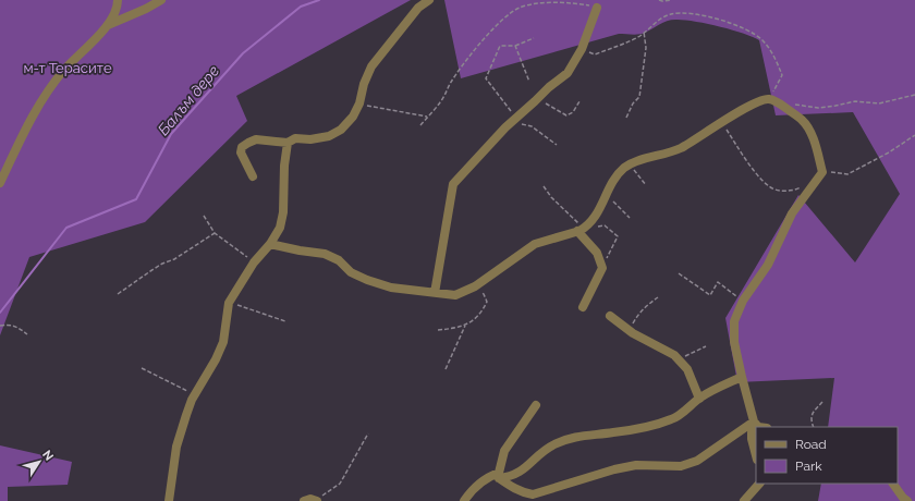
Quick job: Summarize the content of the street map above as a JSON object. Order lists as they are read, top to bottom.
{
  "water": ["Балъм дере"],
  "parks": ["м-т Терасите"],
  "legend": ["Road", "Park"],
  "north": "top right"
}
